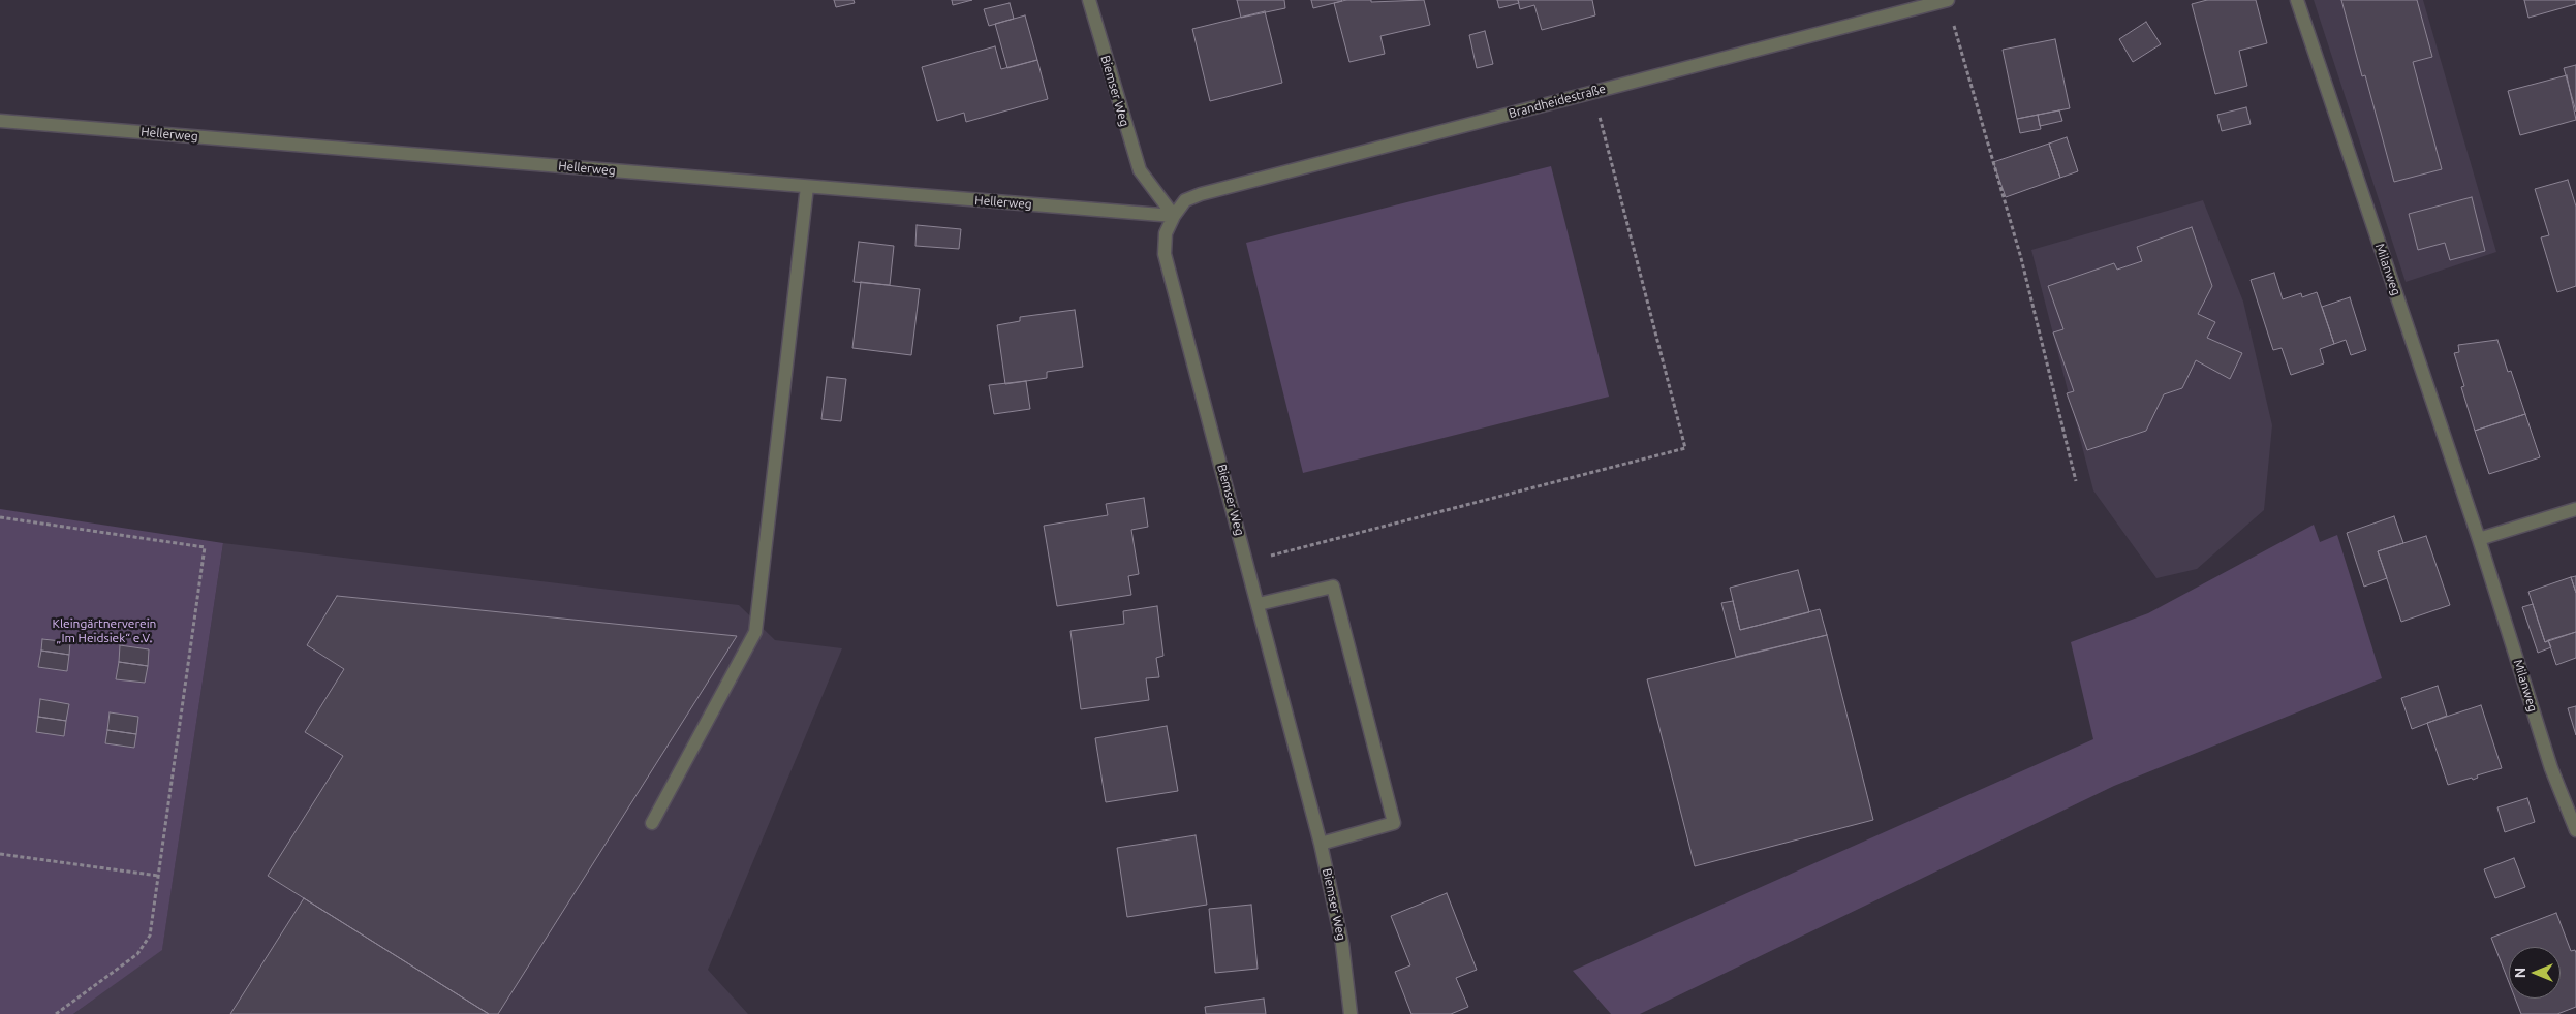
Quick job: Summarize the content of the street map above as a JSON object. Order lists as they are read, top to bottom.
{
  "streets": {
    "street": [
      "Biemser Weg",
      "Brandheidestraße",
      "Hellerweg",
      "Milanweg"
    ]
  },
  "crossings": [
    ["Biemser Weg", "Brandheidestraße"],
    ["Biemser Weg", "Hellerweg"],
    ["Brandheidestraße", "Hellerweg"]
  ],
  "parks": ["Kleingärtnerverein „Im Heidsiek“ e.V."],
  "north": "left"
}
